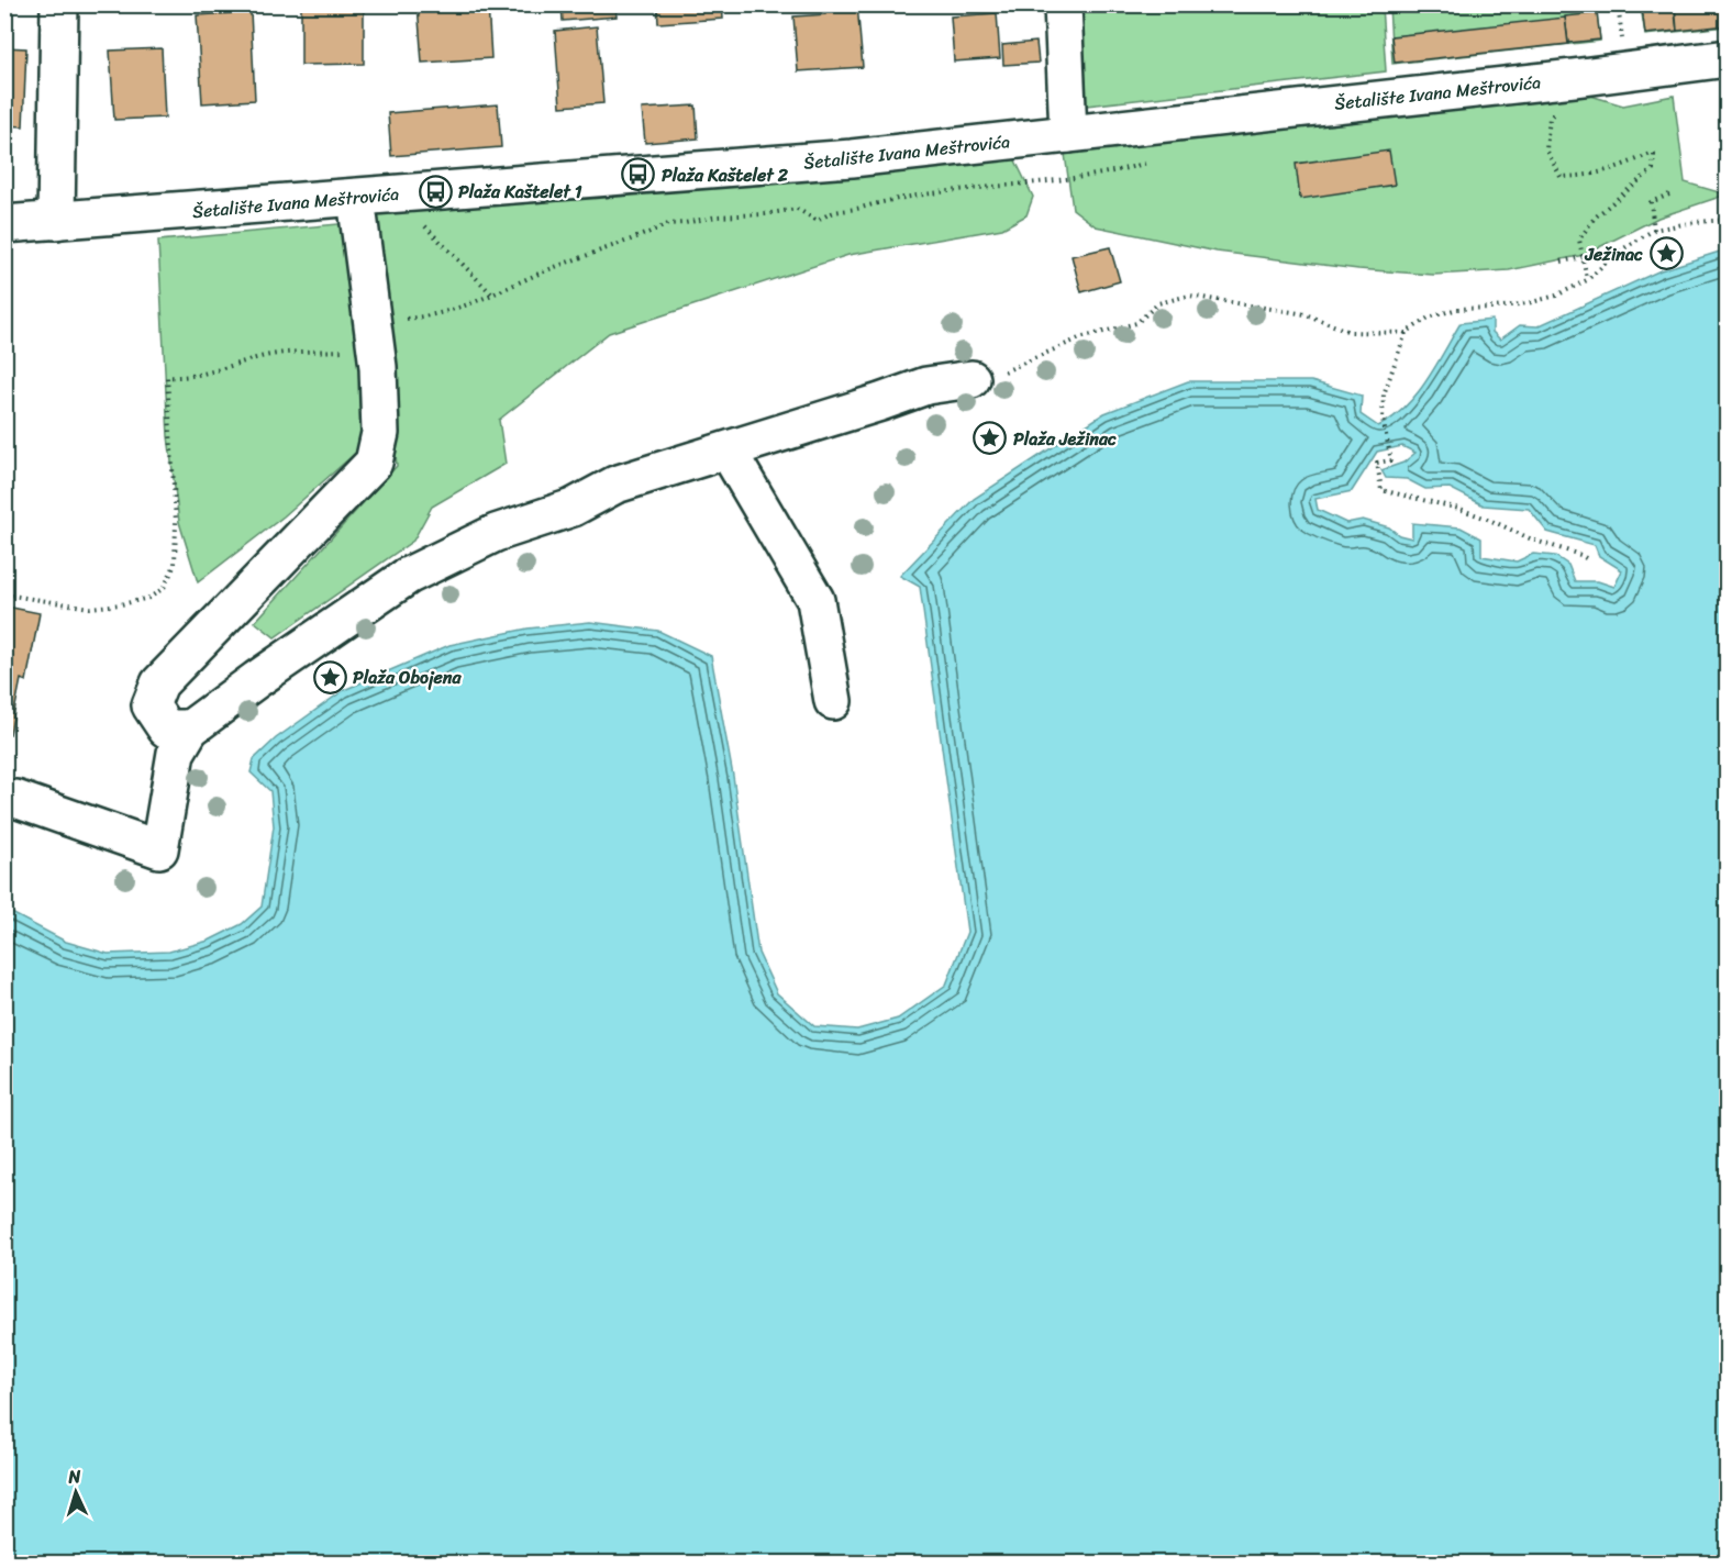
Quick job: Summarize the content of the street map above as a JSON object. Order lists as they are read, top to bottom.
{
  "streets": {
    "street": ["Šetalište Ivana Meštrovića"]
  },
  "places": {
    "bus stop": ["Plaža Kaštelet 2", "Plaža Kaštelet 1"],
    "place": ["Ježinac", "Plaža Ježinac", "Plaža Obojena"]
  },
  "north": "top"
}
